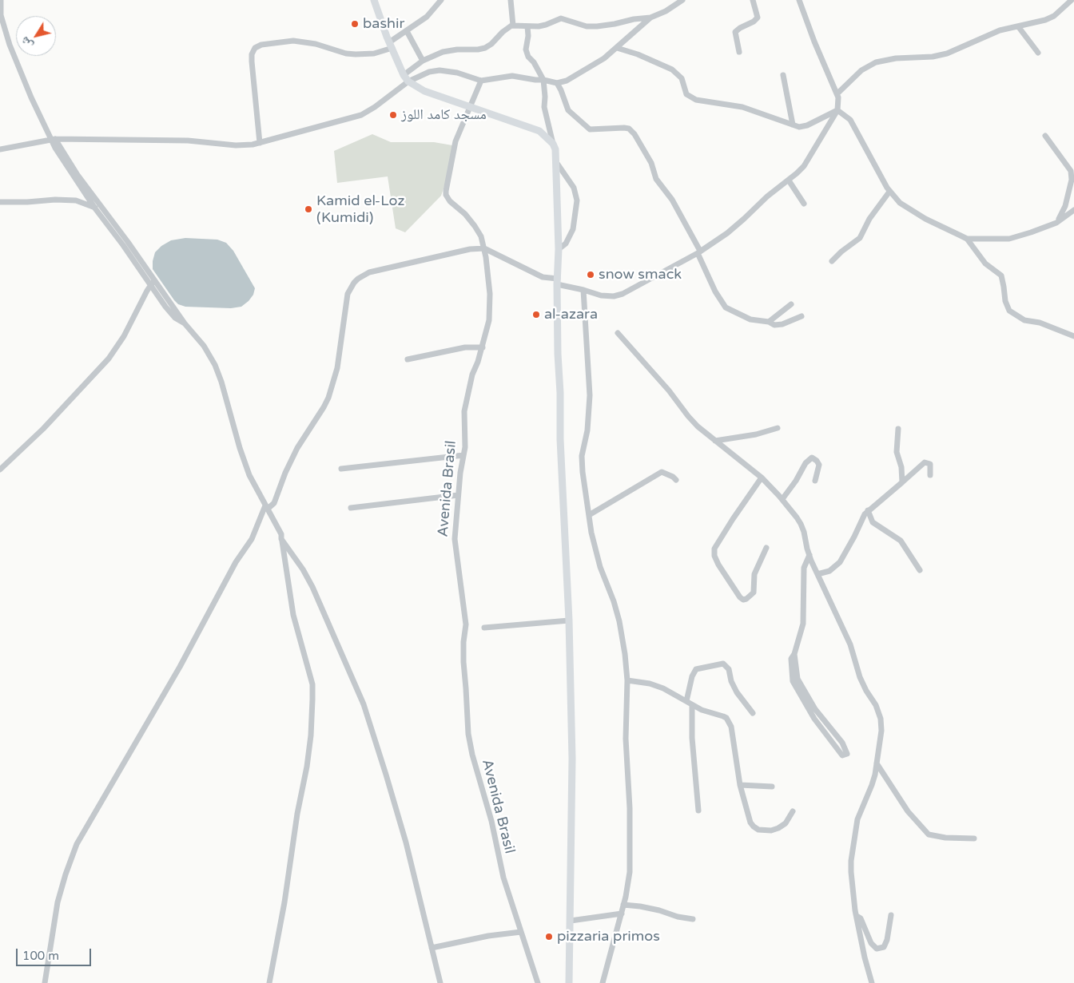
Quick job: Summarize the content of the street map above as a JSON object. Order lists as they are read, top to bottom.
{
  "streets": {
    "street": ["Avenida Brasil"]
  },
  "places": [
    "bashir",
    "مسجد كامد اللوز",
    "Kamid el-Loz (Kumidi)",
    "snow smack",
    "al-azara",
    "pizzaria primos"
  ],
  "scale_bar": "100 m",
  "north": "bottom left"
}
